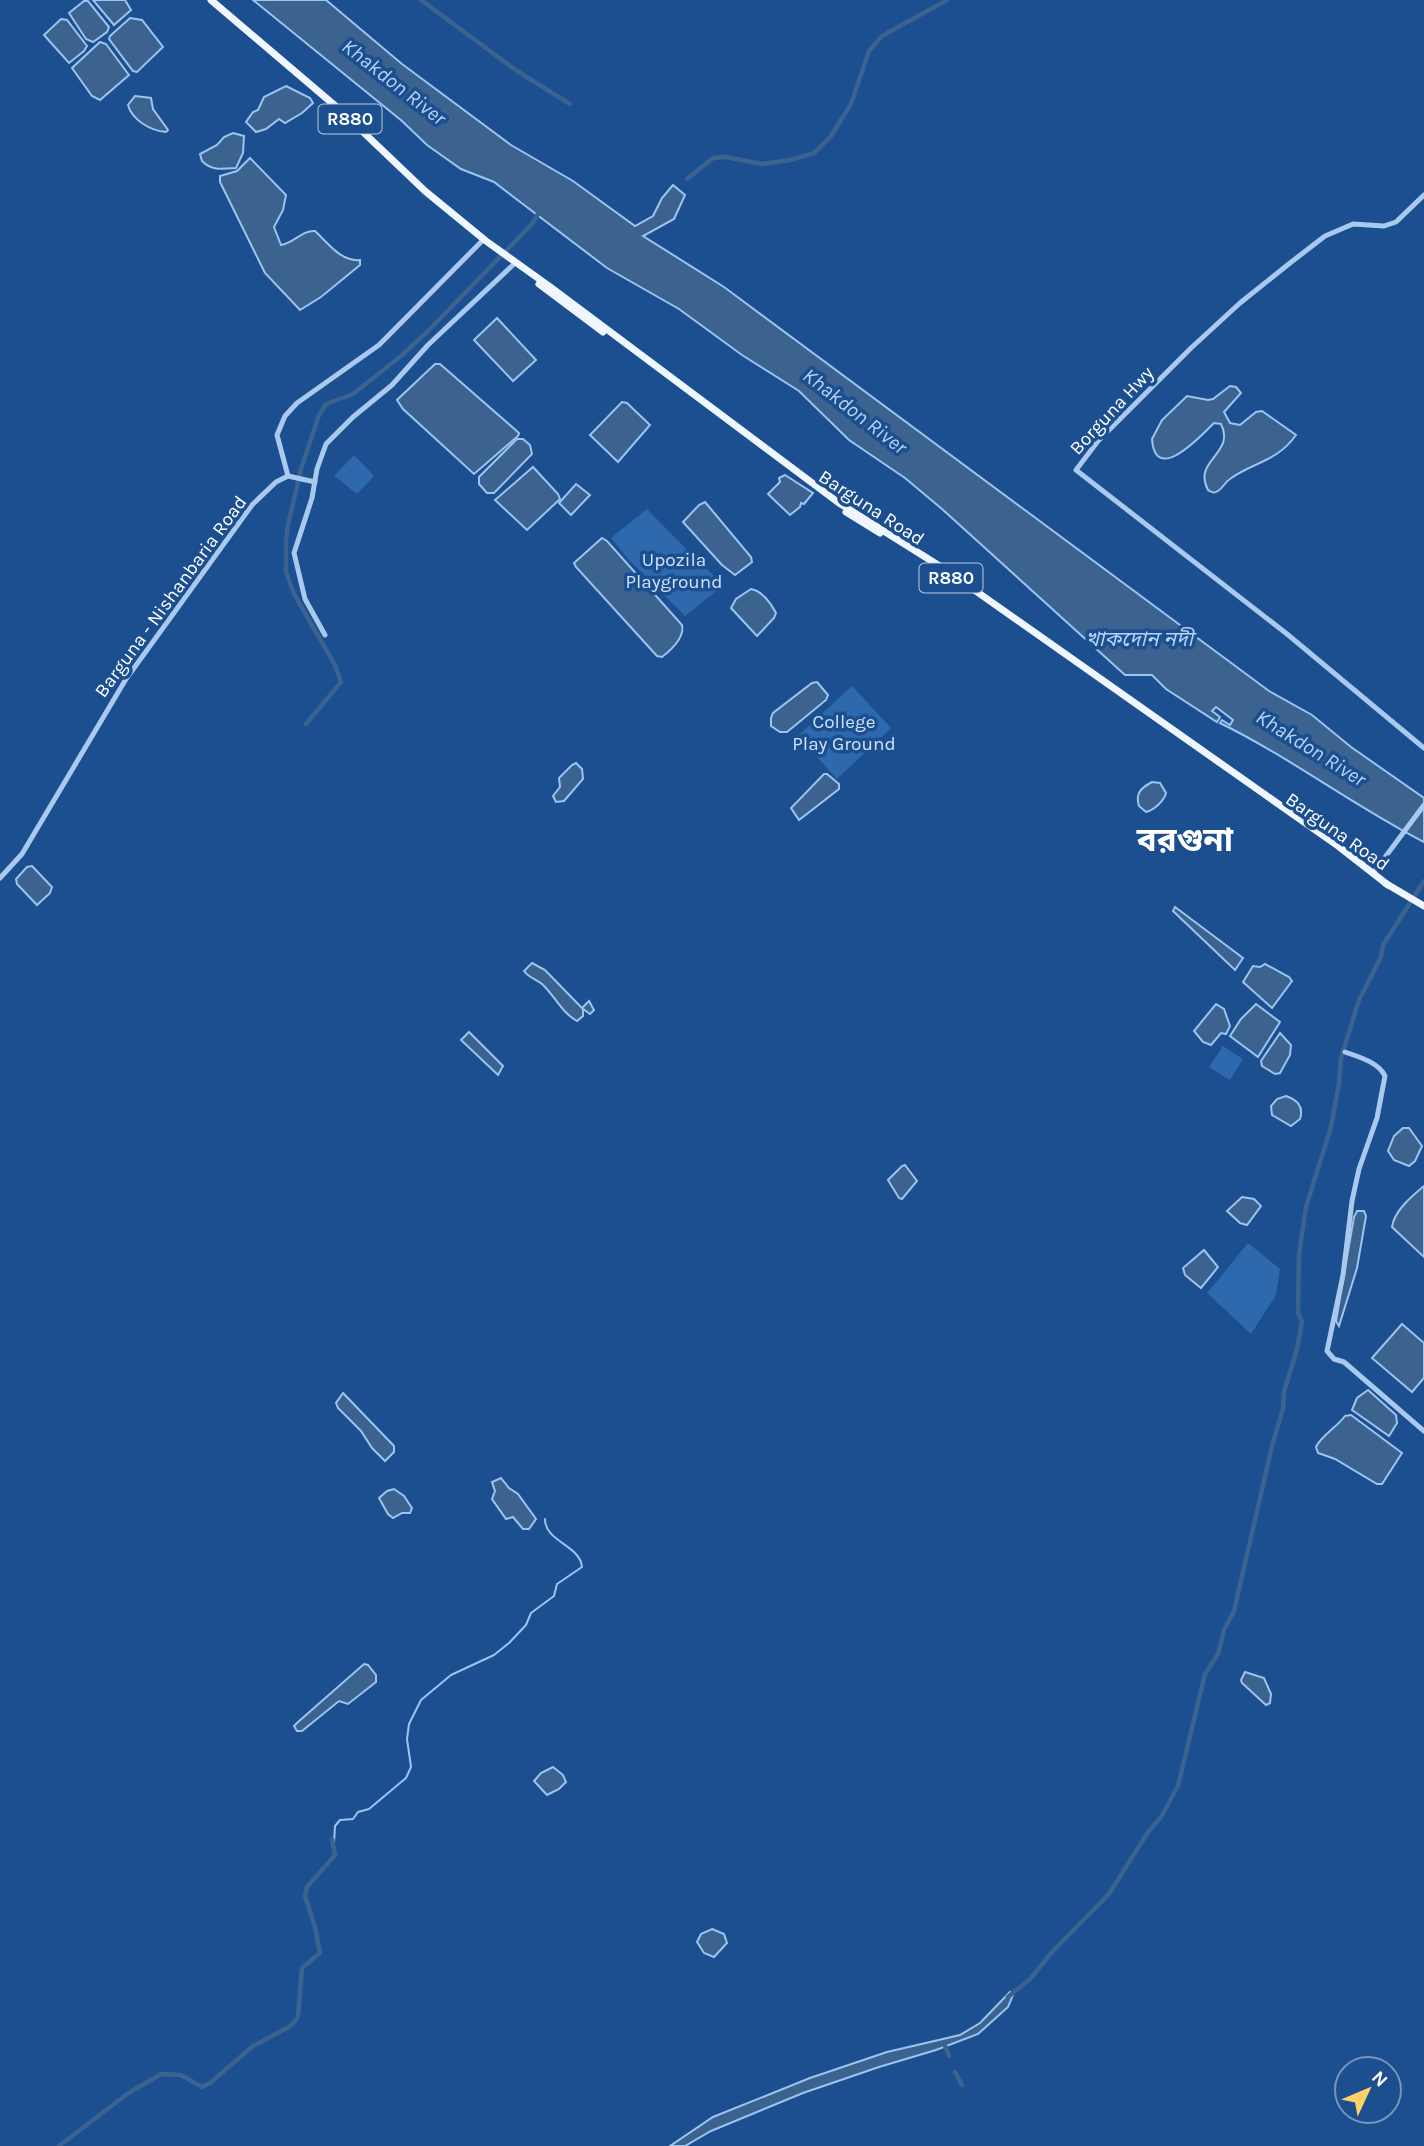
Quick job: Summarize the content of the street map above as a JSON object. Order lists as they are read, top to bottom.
{
  "streets": {
    "main road": ["R880", "Barguna Road"],
    "street": ["Borguna Hwy", "Barguna - Nishanbaria Road"]
  },
  "districts": ["বরগুনা"],
  "water": ["Khakdon River", "খাকদোন নদী"],
  "parks": ["Upozila Playground", "College Play Ground"],
  "north": "top right"
}
